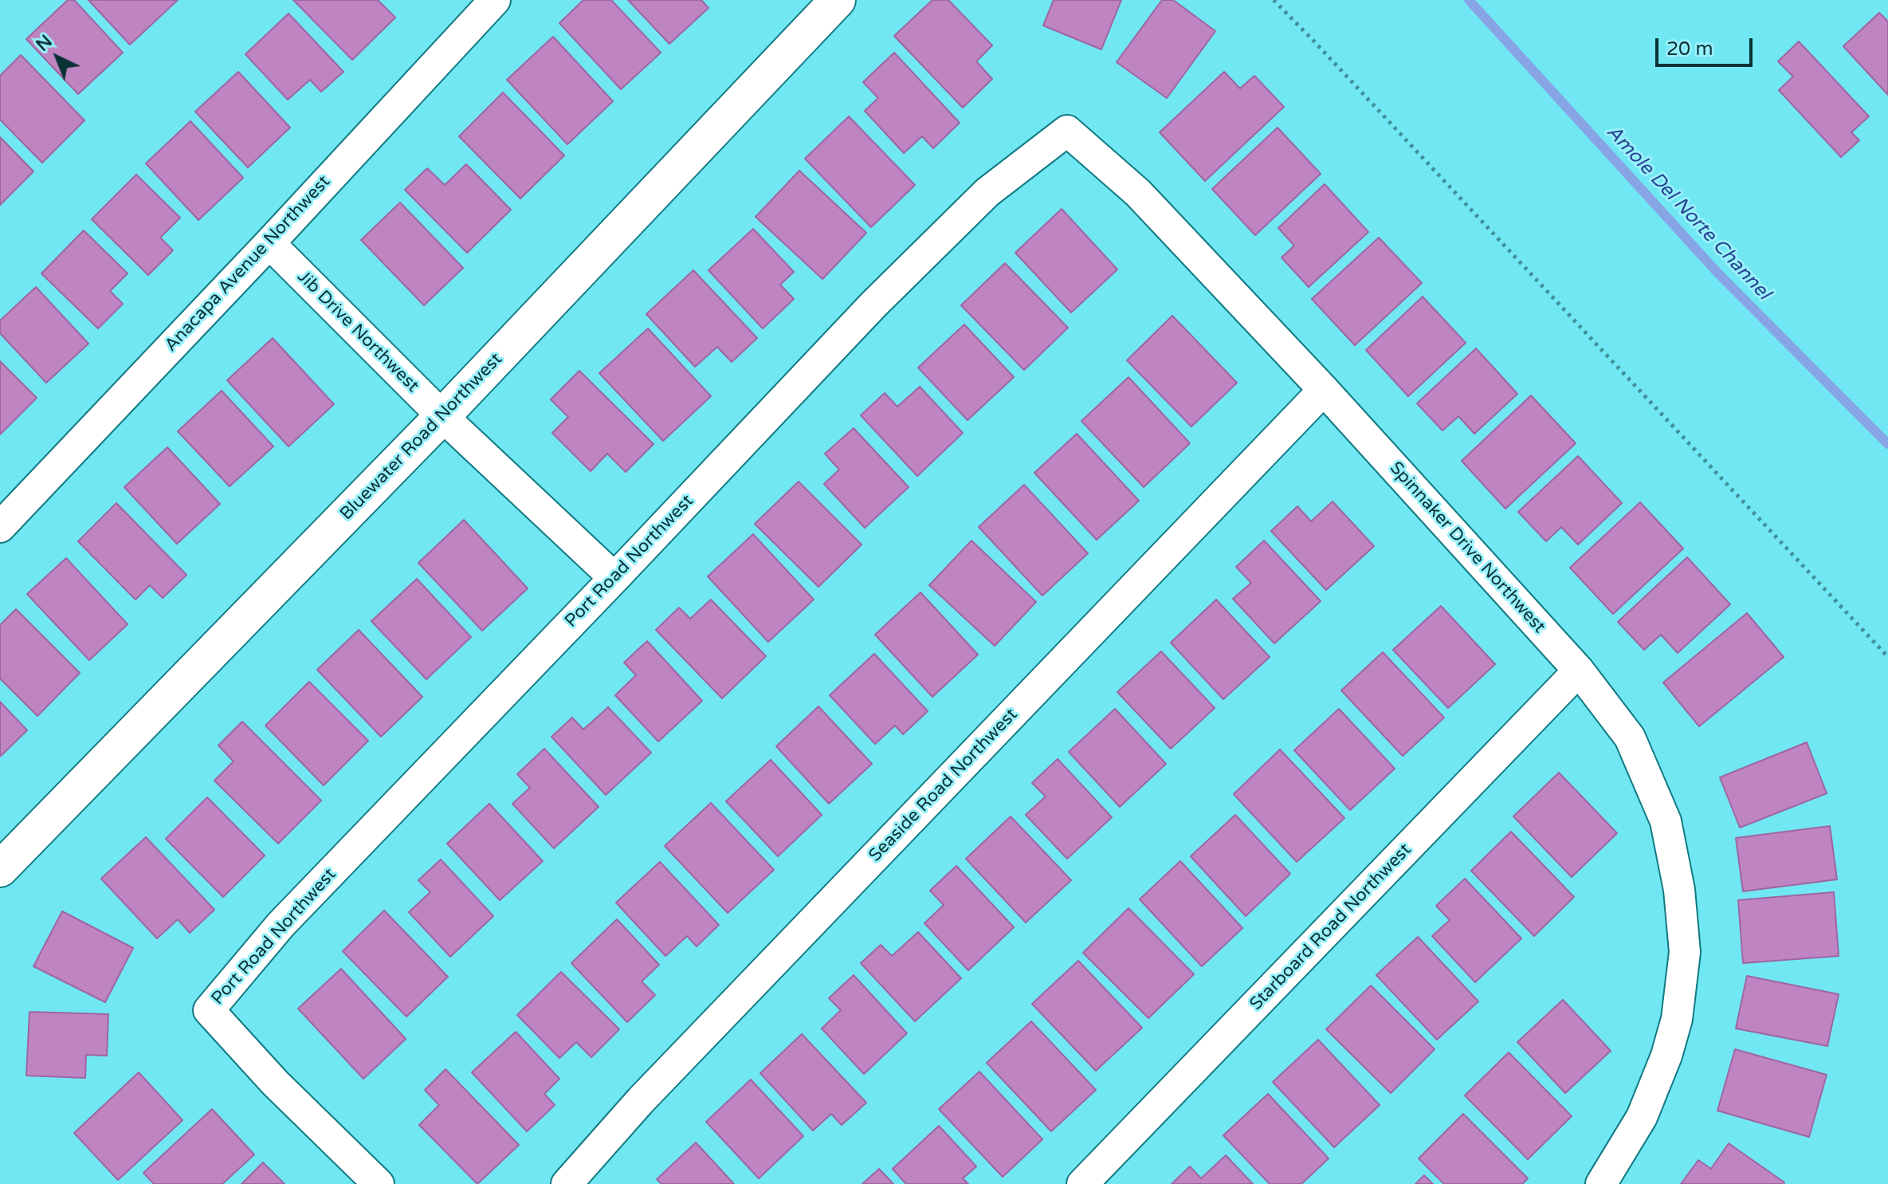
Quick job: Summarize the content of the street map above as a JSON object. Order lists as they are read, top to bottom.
{
  "streets": {
    "street": [
      "Anacapa Avenue Northwest",
      "Jib Drive Northwest",
      "Bluewater Road Northwest",
      "Spinnaker Drive Northwest",
      "Port Road Northwest",
      "Seaside Road Northwest",
      "Starboard Road Northwest"
    ]
  },
  "crossings": [
    ["Anacapa Avenue Northwest", "Jib Drive Northwest"],
    ["Jib Drive Northwest", "Bluewater Road Northwest"],
    ["Jib Drive Northwest", "Port Road Northwest"],
    ["Spinnaker Drive Northwest", "Port Road Northwest"],
    ["Spinnaker Drive Northwest", "Seaside Road Northwest"],
    ["Spinnaker Drive Northwest", "Starboard Road Northwest"]
  ],
  "water": ["Amole Del Norte Channel"],
  "scale_bar": "20 m",
  "north": "top left"
}
